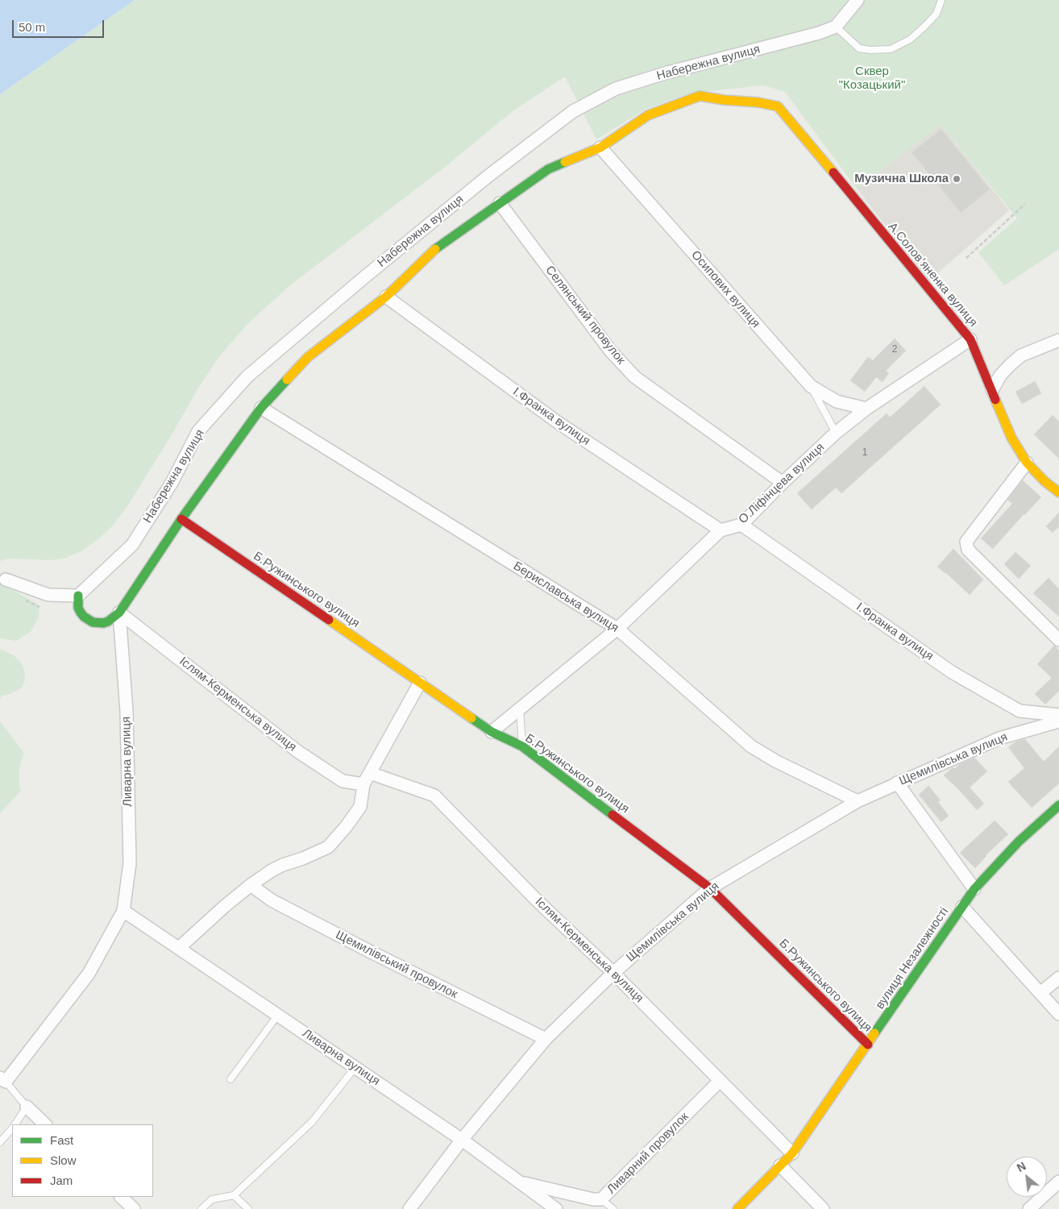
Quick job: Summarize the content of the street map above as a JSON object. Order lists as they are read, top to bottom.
{
  "streets": {
    "street": [
      "Набережна вулиця",
      "А.Солов’яненка вулиця",
      "Осипових вулиця",
      "Селянський провулок",
      "І.Франка вулиця",
      "О.Ліфінцева вулиця",
      "Б.Ружинського вулиця",
      "Бериславська вулиця",
      "Іслям-Керменська вулиця",
      "Щемилівська вулиця",
      "Ливарна вулиця",
      "вулиця Незалежності",
      "Щемилівський провулок",
      "Ливарний провулок"
    ]
  },
  "crossings": [
    ["А.Солов’яненка вулиця", "Осипових вулиця"],
    ["А.Солов’яненка вулиця", "О.Ліфінцева вулиця"],
    ["Осипових вулиця", "О.Ліфінцева вулиця"],
    ["Селянський провулок", "О.Ліфінцева вулиця"],
    ["І.Франка вулиця", "О.Ліфінцева вулиця"],
    ["О.Ліфінцева вулиця", "Б.Ружинського вулиця"],
    ["О.Ліфінцева вулиця", "Бериславська вулиця"],
    ["Б.Ружинського вулиця", "Щемилівська вулиця"],
    ["Б.Ружинського вулиця", "вулиця Незалежності"],
    ["Бериславська вулиця", "Щемилівська вулиця"],
    ["Іслям-Керменська вулиця", "Щемилівська вулиця"],
    ["Іслям-Керменська вулиця", "Ливарна вулиця"],
    ["Іслям-Керменська вулиця", "вулиця Незалежності"],
    ["Іслям-Керменська вулиця", "Ливарний провулок"],
    ["Щемилівська вулиця", "Ливарна вулиця"],
    ["Щемилівська вулиця", "Щемилівський провулок"],
    ["Ливарна вулиця", "Ливарний провулок"]
  ],
  "parks": ["Сквер \"Козацький\""],
  "places": ["Музична Школа"],
  "house_numbers": ["2", "1"],
  "legend": ["Fast", "Slow", "Jam"],
  "scale_bar": "50 m",
  "north": "top left"
}
